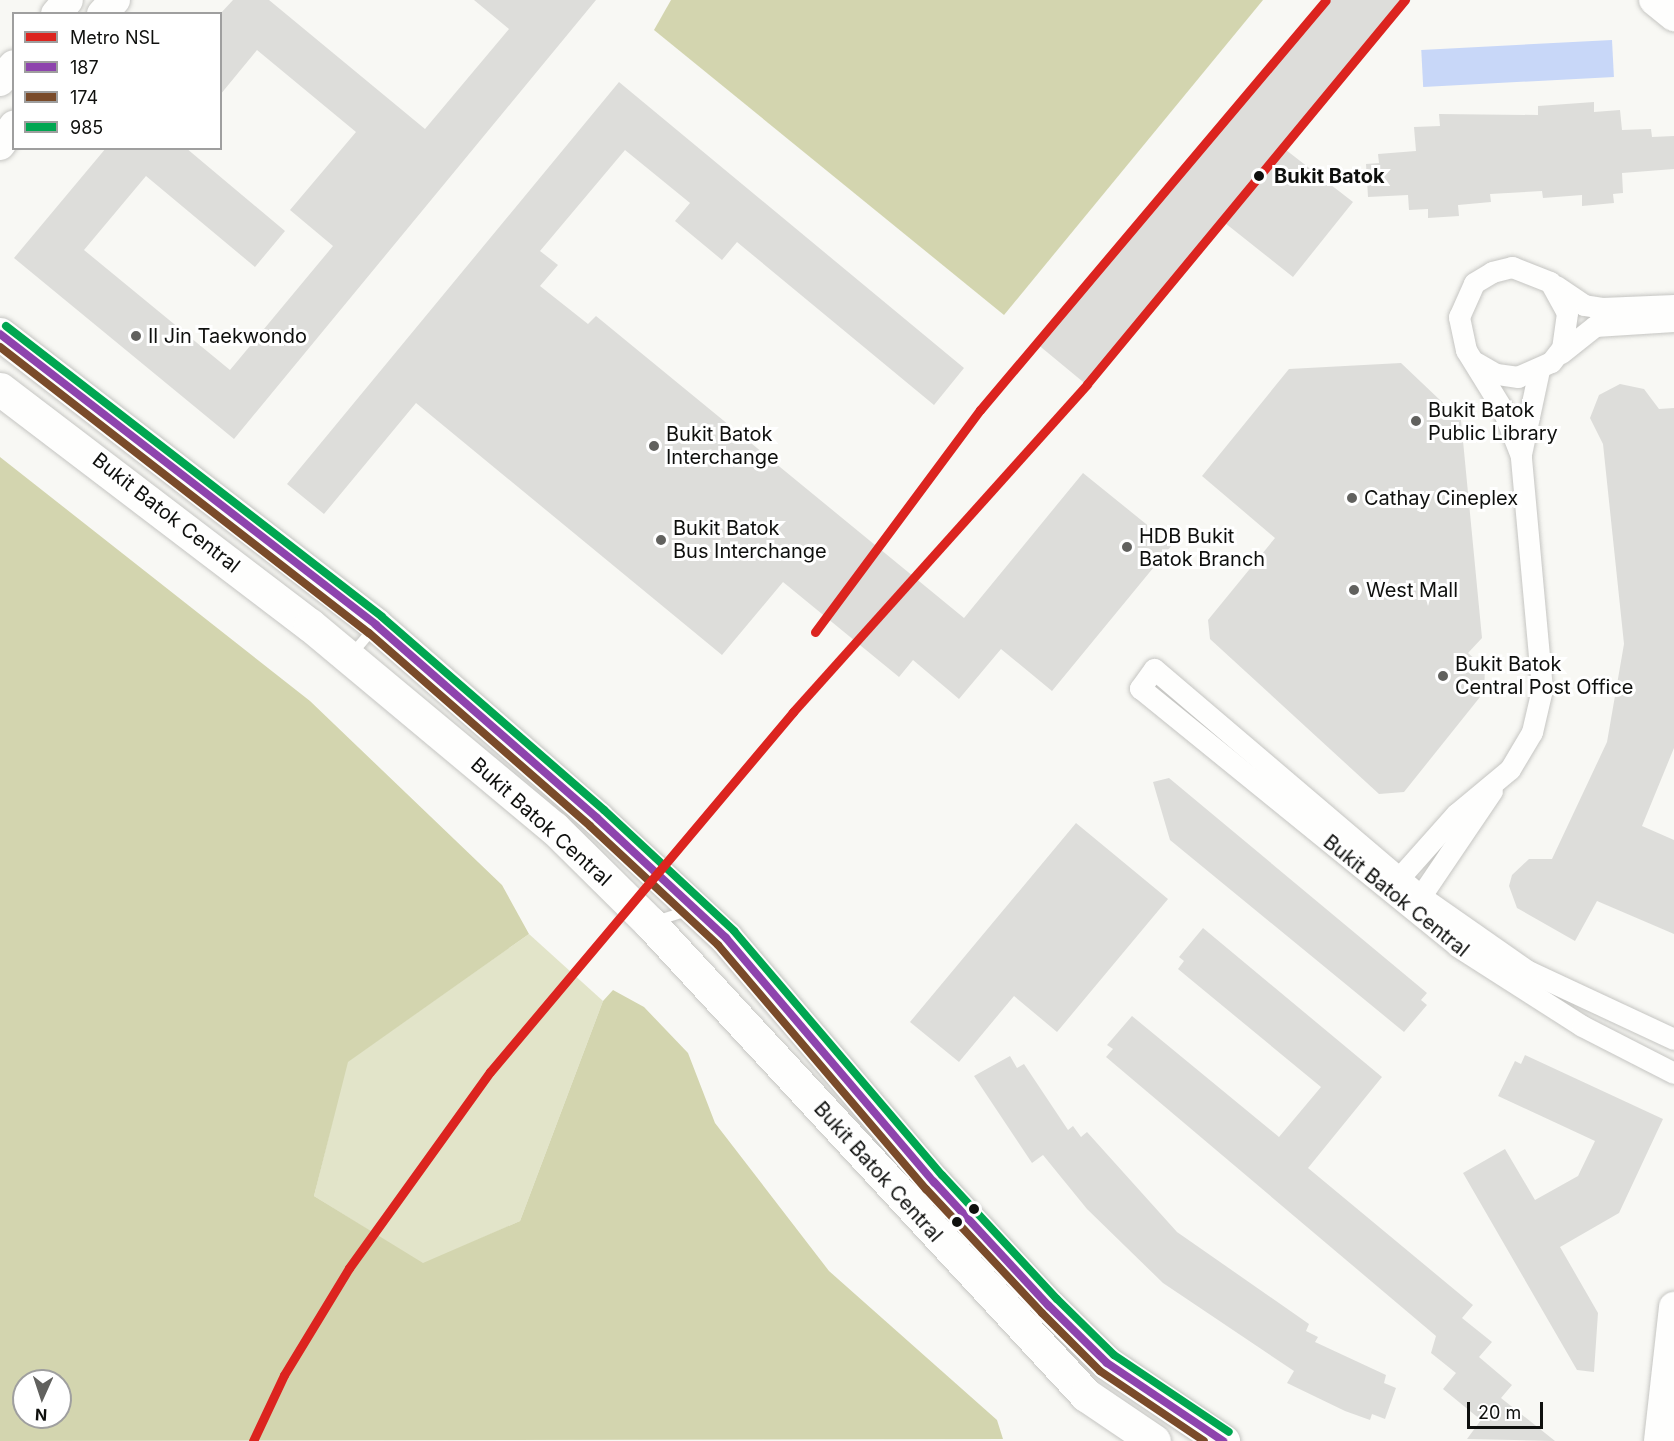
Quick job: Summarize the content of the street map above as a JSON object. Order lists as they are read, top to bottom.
{
  "streets": {
    "main road": ["Bukit Batok Central"]
  },
  "places": [
    "Bukit Batok",
    "Il Jin Taekwondo",
    "Bukit Batok Public Library",
    "Bukit Batok Interchange",
    "Cathay Cineplex",
    "Bukit Batok Bus Interchange",
    "HDB Bukit Batok Branch",
    "West Mall",
    "Bukit Batok Central Post Office"
  ],
  "lines": [
    "metro line NSL",
    "transit line 985",
    "transit line 187",
    "transit line 174"
  ],
  "legend": [
    "Metro NSL",
    "187",
    "174",
    "985"
  ],
  "scale_bar": "20 m",
  "north": "bottom"
}
